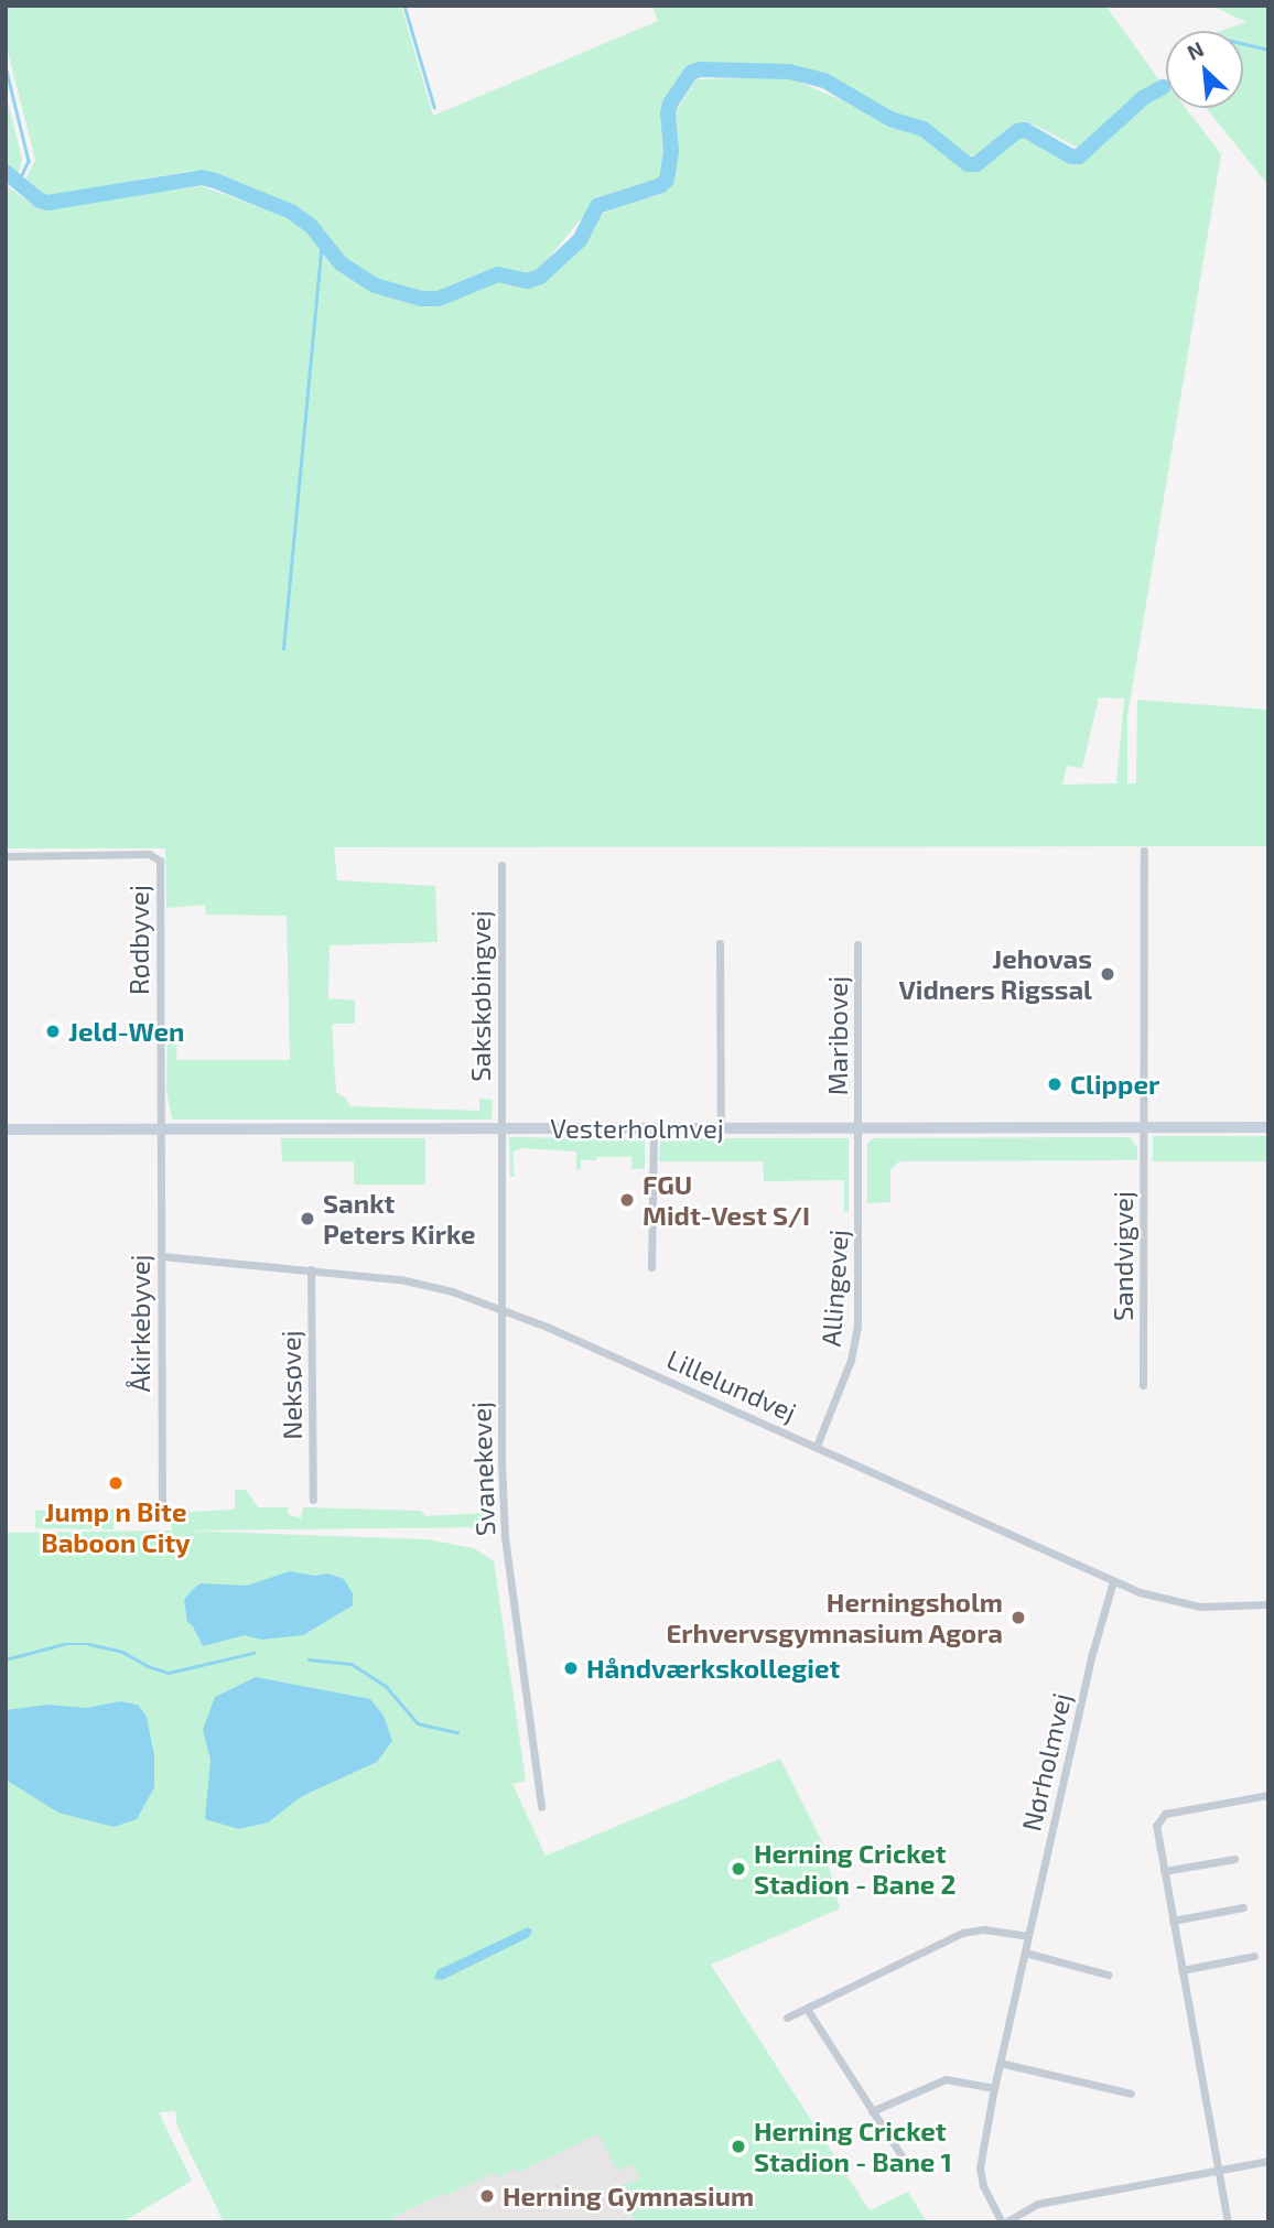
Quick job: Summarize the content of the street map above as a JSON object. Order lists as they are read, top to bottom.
{
  "streets": {
    "street": [
      "Rødbyvej",
      "Sakskøbingvej",
      "Maribovej",
      "Vesterholmvej",
      "Sandvigvej",
      "Allingevej",
      "Åkirkebyvej",
      "Neksøvej",
      "Lillelundvej",
      "Svanekevej",
      "Nørholmvej"
    ]
  },
  "crossings": [
    ["Rødbyvej", "Vesterholmvej"],
    ["Rødbyvej", "Åkirkebyvej"],
    ["Sakskøbingvej", "Vesterholmvej"],
    ["Sakskøbingvej", "Svanekevej"],
    ["Maribovej", "Vesterholmvej"],
    ["Maribovej", "Allingevej"],
    ["Vesterholmvej", "Sandvigvej"],
    ["Vesterholmvej", "Allingevej"],
    ["Vesterholmvej", "Åkirkebyvej"],
    ["Vesterholmvej", "Svanekevej"],
    ["Allingevej", "Lillelundvej"],
    ["Åkirkebyvej", "Lillelundvej"],
    ["Neksøvej", "Lillelundvej"],
    ["Lillelundvej", "Svanekevej"],
    ["Lillelundvej", "Nørholmvej"]
  ],
  "places": [
    "Jehovas Vidners Rigssal",
    "Jeld-Wen",
    "Clipper",
    "FGU Midt-Vest S/I",
    "Sankt Peters Kirke",
    "Jump n Bite Baboon City",
    "Herningsholm Erhvervsgymnasium Agora",
    "Håndværkskollegiet",
    "Herning Cricket Stadion - Bane 2",
    "Herning Cricket Stadion - Bane 1",
    "Herning Gymnasium"
  ],
  "north": "top left"
}
